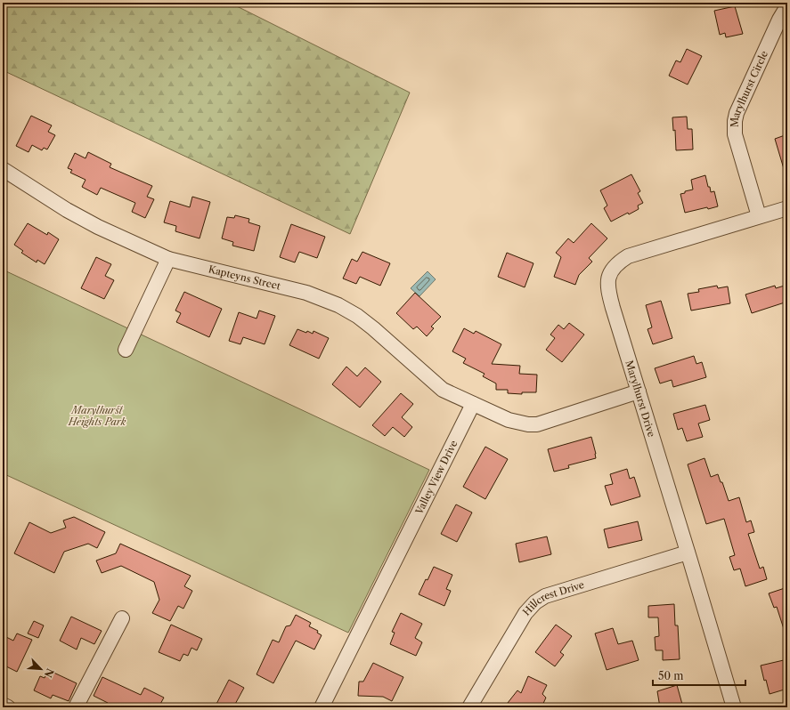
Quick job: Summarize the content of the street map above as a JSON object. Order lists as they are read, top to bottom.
{
  "streets": {
    "street": [
      "Marylhurst Circle",
      "Kapteyns Street",
      "Marylhurst Drive",
      "Valley View Drive",
      "Hillcrest Drive"
    ]
  },
  "crossings": [
    ["Marylhurst Circle", "Marylhurst Drive"],
    ["Kapteyns Street", "Valley View Drive"],
    ["Marylhurst Drive", "Hillcrest Drive"]
  ],
  "parks": ["Marylhurst Heights Park"],
  "scale_bar": "50 m",
  "north": "bottom right"
}
